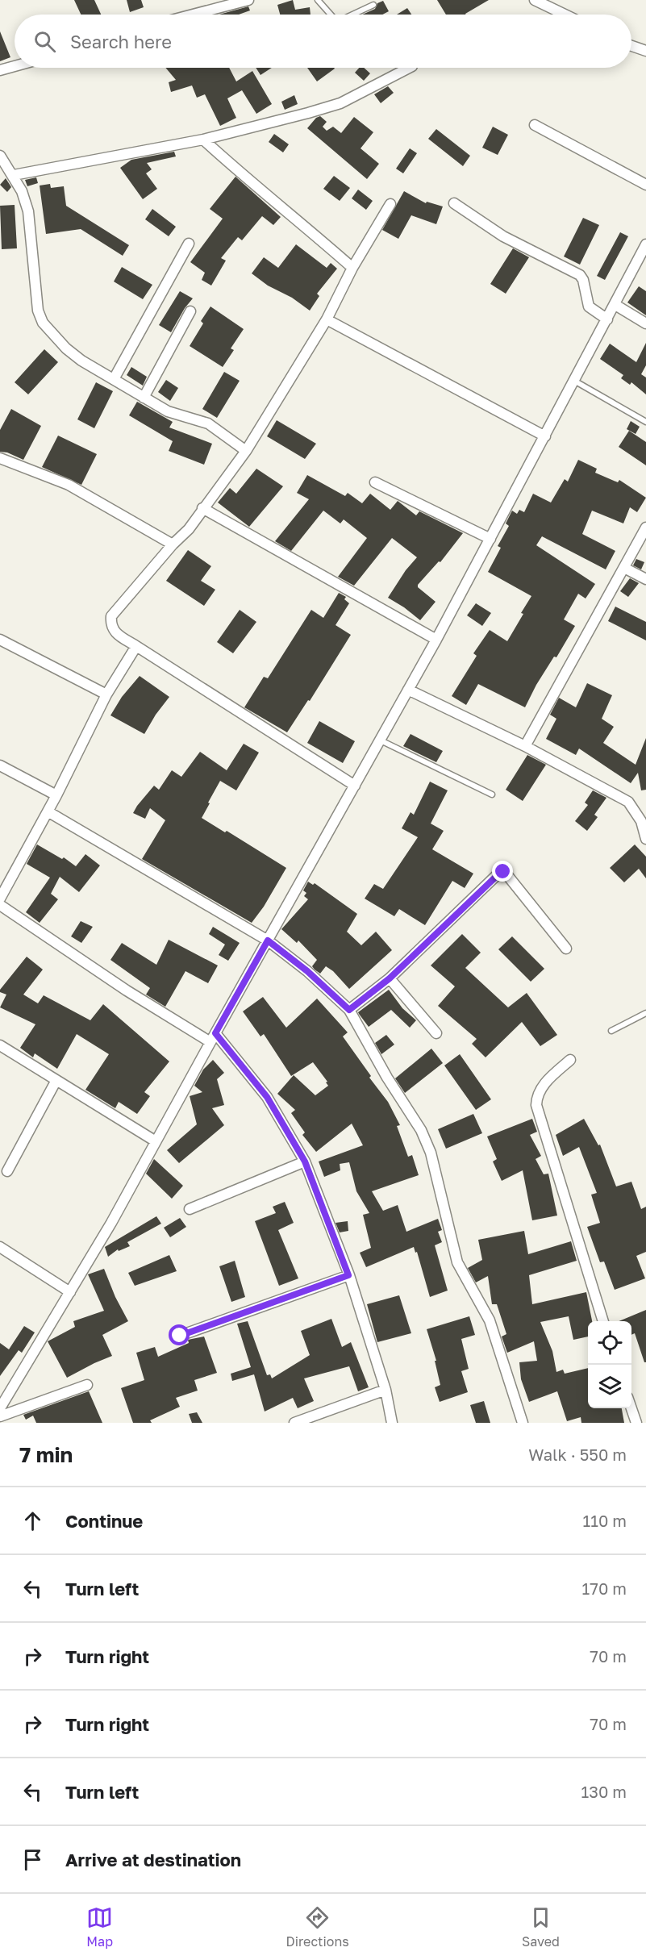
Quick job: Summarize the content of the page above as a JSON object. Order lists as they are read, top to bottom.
{
  "page": {
    "search": "Search here",
    "heading": ["7 min", "Walk · 550 m"],
    "list": [
      ["Continue", "110 m"],
      ["Turn left", "170 m"],
      ["Turn right", "70 m"],
      ["Turn right", "70 m"],
      ["Turn left", "130 m"],
      "Arrive at destination"
    ],
    "nav": ["Map", "Directions", "Saved"]
  }
}
